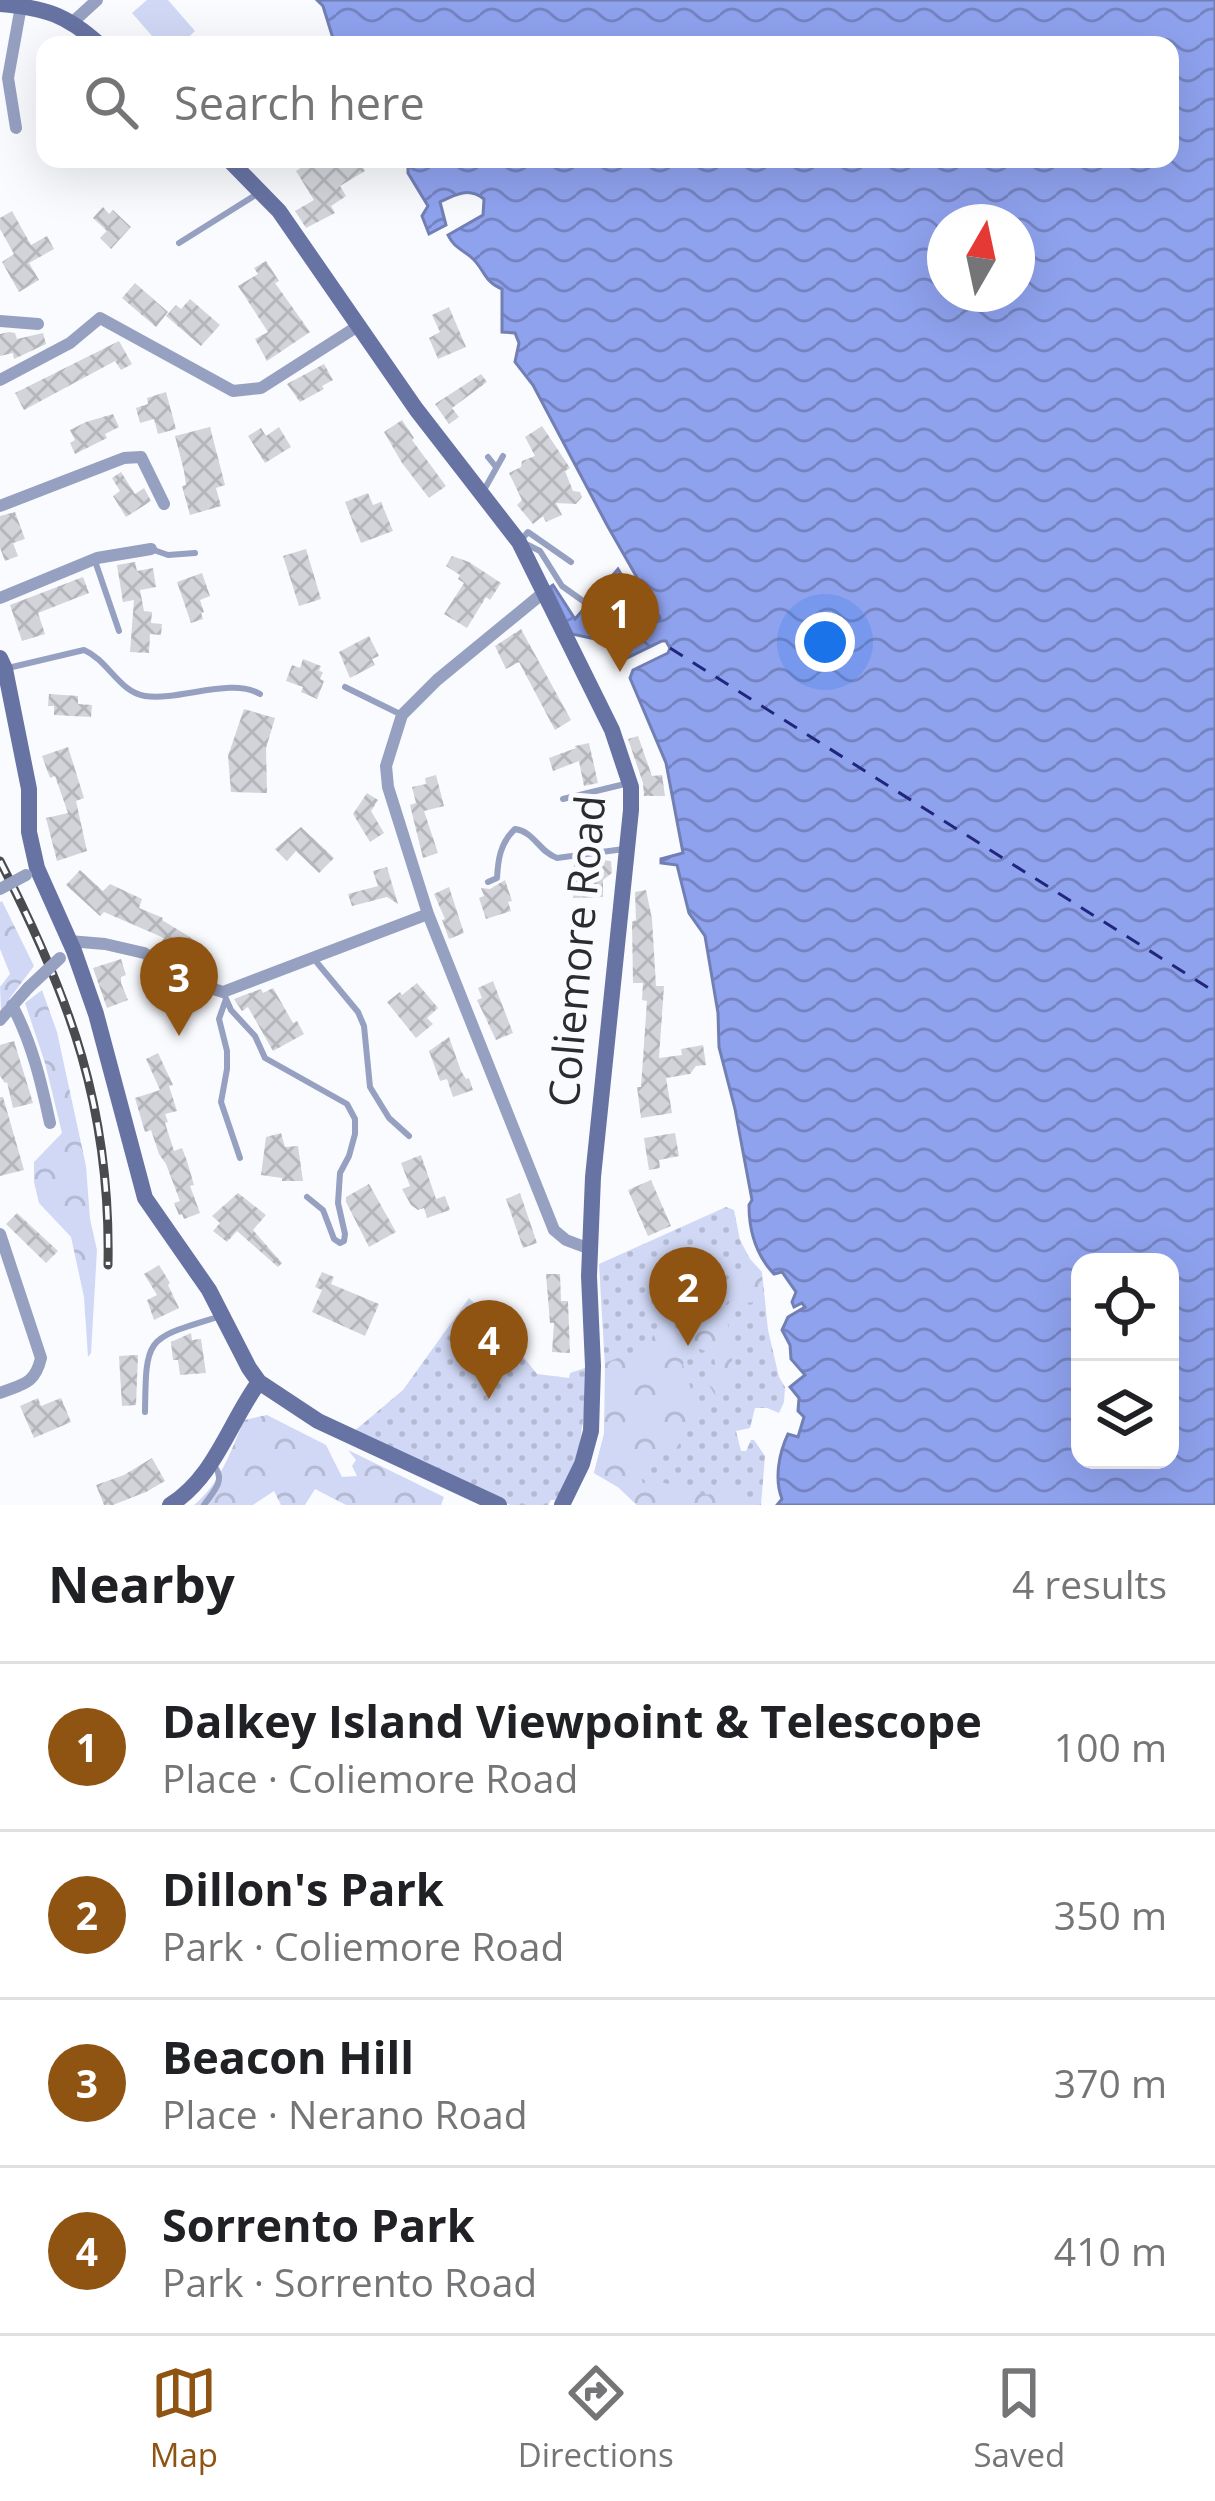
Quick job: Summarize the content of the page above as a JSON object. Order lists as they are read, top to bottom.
{
  "streets": {
    "street": ["Coliemore Road"]
  },
  "north": "top",
  "page": {
    "search": "Search here",
    "pins": [
      "1",
      "3",
      "2",
      "4"
    ],
    "heading": ["Nearby", "4 results"],
    "list": [
      {
        "mark": "1",
        "name": "Dalkey Island Viewpoint & Telescope",
        "note": "Place · Coliemore Road",
        "value": "100 m"
      },
      {
        "mark": "2",
        "name": "Dillon's Park",
        "note": "Park · Coliemore Road",
        "value": "350 m"
      },
      {
        "mark": "3",
        "name": "Beacon Hill",
        "note": "Place · Nerano Road",
        "value": "370 m"
      },
      {
        "mark": "4",
        "name": "Sorrento Park",
        "note": "Park · Sorrento Road",
        "value": "410 m"
      }
    ],
    "nav": ["Map", "Directions", "Saved"]
  }
}
